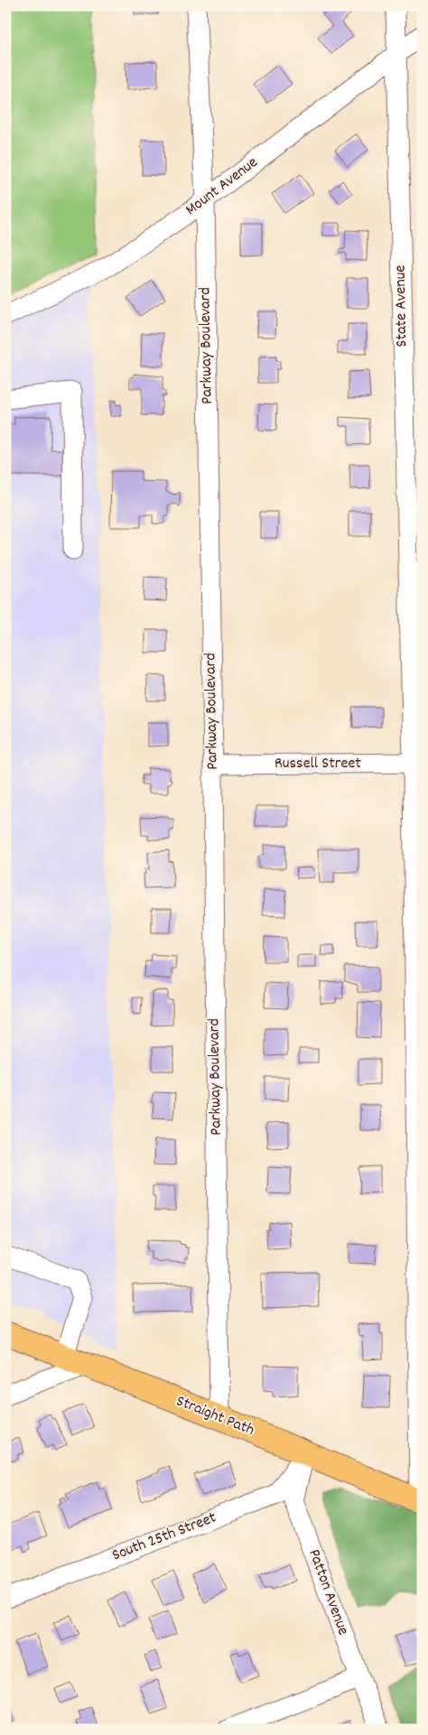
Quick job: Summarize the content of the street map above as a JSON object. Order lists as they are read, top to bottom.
{
  "streets": {
    "main road": ["Straight Path"],
    "street": [
      "Mount Avenue",
      "State Avenue",
      "Parkway Boulevard",
      "Russell Street",
      "South 25th Street",
      "Patton Avenue"
    ]
  },
  "crossings": [
    ["Mount Avenue", "State Avenue"],
    ["Mount Avenue", "Parkway Boulevard"],
    ["State Avenue", "Russell Street"],
    ["State Avenue", "Straight Path"],
    ["Parkway Boulevard", "Russell Street"],
    ["Parkway Boulevard", "Straight Path"],
    ["Straight Path", "South 25th Street"],
    ["Straight Path", "Patton Avenue"],
    ["South 25th Street", "Patton Avenue"]
  ]
}
